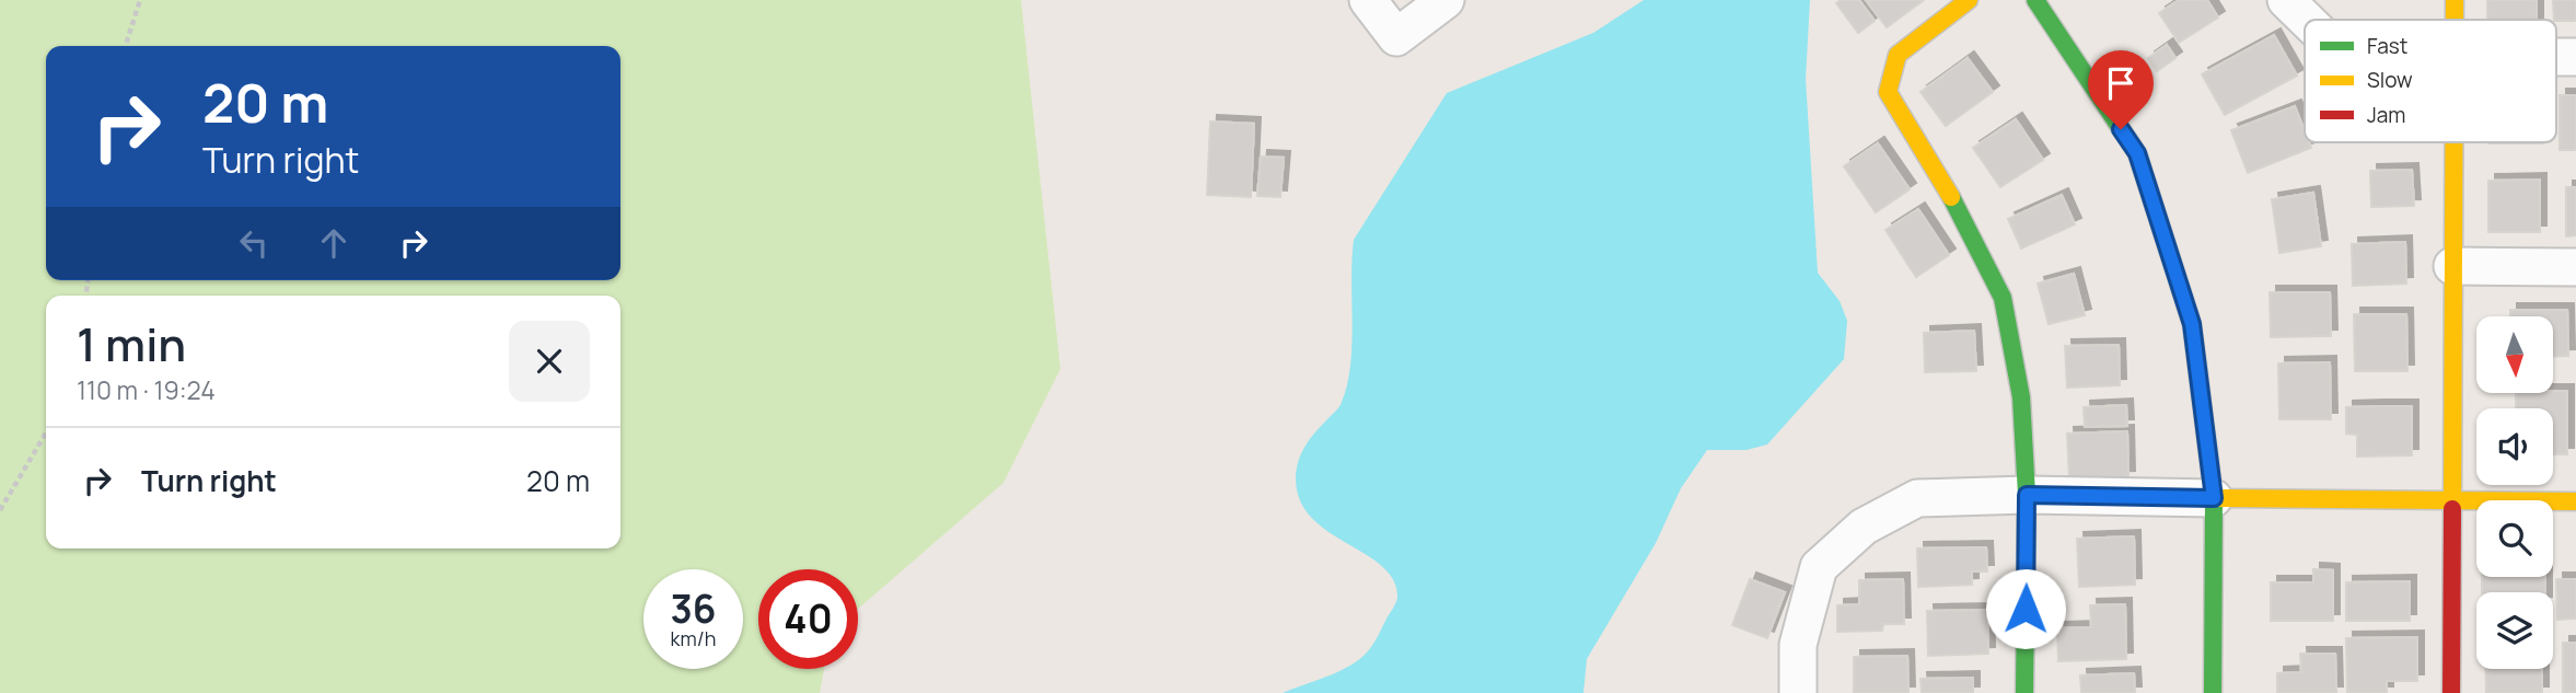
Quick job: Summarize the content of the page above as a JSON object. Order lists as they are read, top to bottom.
{
  "legend": ["Fast", "Slow", "Jam"],
  "north": "bottom",
  "page": {
    "turn": ["20 m", "Turn right"],
    "heading": ["1 min", "110 m · 19:24"],
    "list": [
      {
        "name": "Turn right",
        "value": "20 m"
      }
    ],
    "speed": "36 km/h",
    "limit": "40"
  }
}
